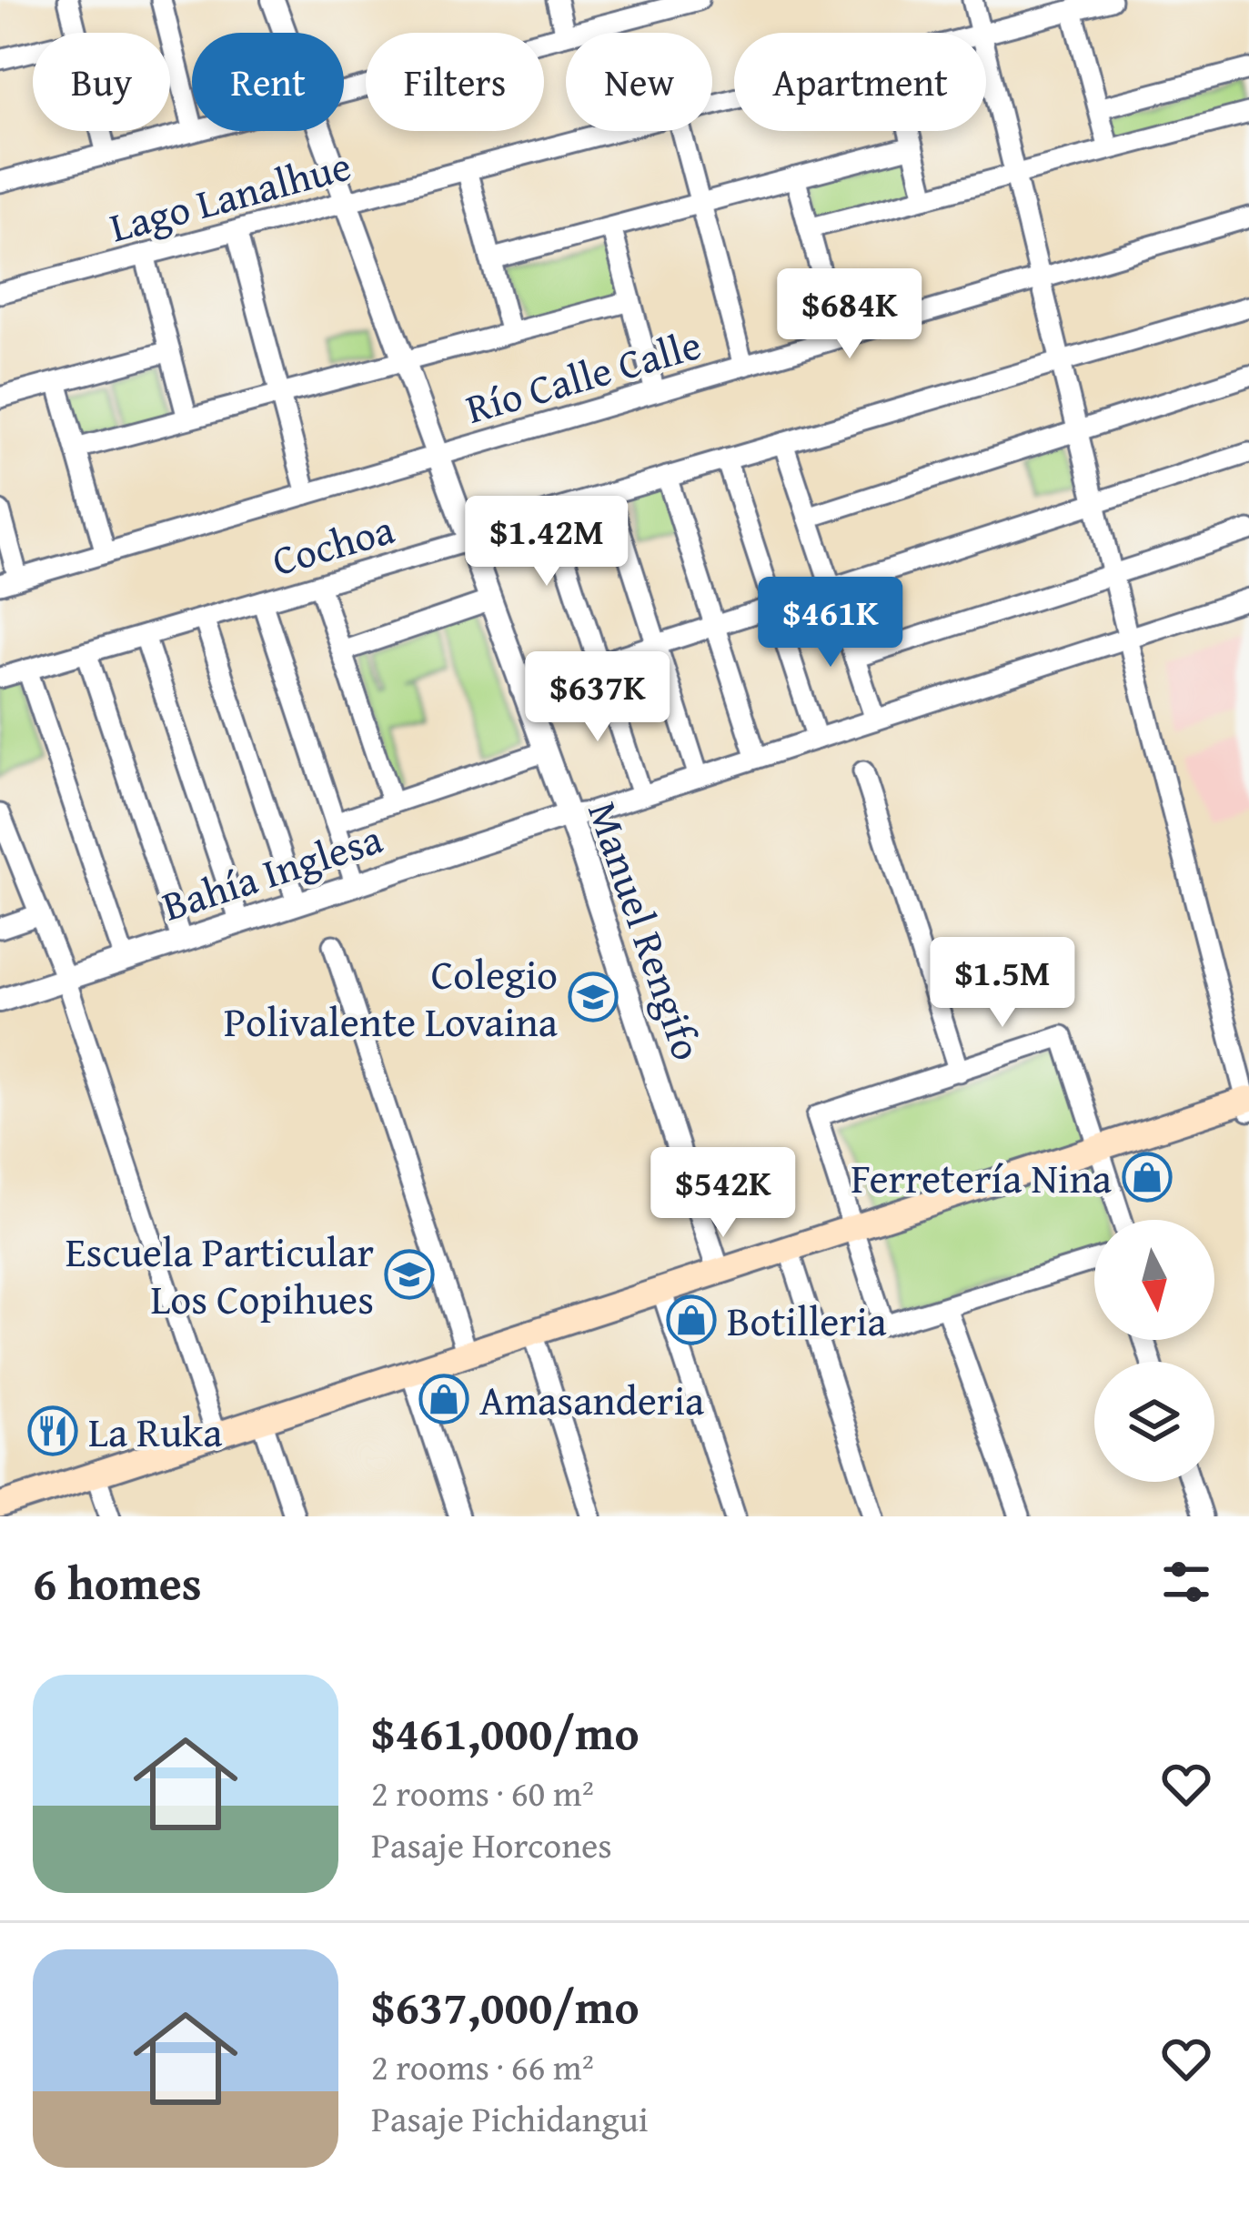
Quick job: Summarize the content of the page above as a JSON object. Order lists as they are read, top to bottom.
{
  "streets": {
    "street": [
      "Lago Lanalhue",
      "Río Calle Calle",
      "Cochoa",
      "Bahía Inglesa",
      "Manuel Rengifo"
    ]
  },
  "crossings": [
    ["Lago Lanalhue", "Manuel Rengifo"],
    ["Río Calle Calle", "Manuel Rengifo"],
    ["Cochoa", "Manuel Rengifo"],
    ["Bahía Inglesa", "Manuel Rengifo"]
  ],
  "places": {
    "school or university": ["Colegio Polivalente Lovaina", "Escuela Particular Los Copihues"],
    "shop": ["Ferretería Nina", "Botilleria", "Amasanderia"],
    "restaurant": ["La Ruka"]
  },
  "north": "bottom",
  "page": {
    "chip": [
      "Buy",
      "Rent",
      "Filters",
      "New",
      "Apartment"
    ],
    "price": [
      "$684K",
      "$1.42M",
      "$461K",
      "$637K",
      "$1.5M",
      "$542K"
    ],
    "heading": "6 homes",
    "list": [
      {
        "name": "$461,000/mo",
        "note": "2 rooms · 60 m² · Pasaje Horcones"
      },
      {
        "name": "$637,000/mo",
        "note": "2 rooms · 66 m² · Pasaje Pichidangui"
      }
    ]
  }
}
